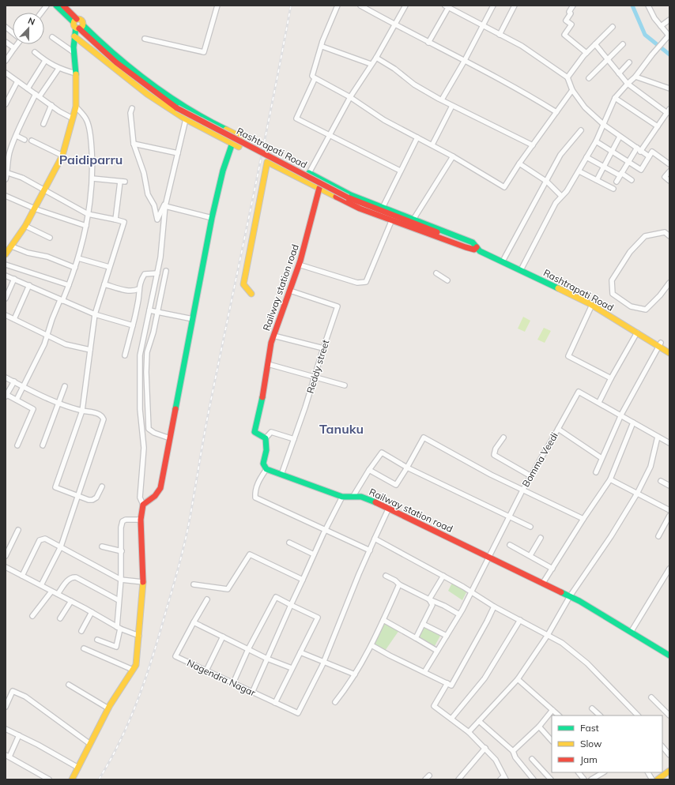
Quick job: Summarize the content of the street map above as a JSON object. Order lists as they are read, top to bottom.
{
  "streets": {
    "street": [
      "Rashtrapati Road",
      "Railway station road",
      "Reddy street",
      "Bomma Veedi",
      "Nagendra Nagar"
    ]
  },
  "crossings": [
    ["Railway station road", "Reddy street"]
  ],
  "districts": ["Paidiparru", "Tanuku"],
  "legend": ["Fast", "Slow", "Jam"],
  "north": "top"
}
